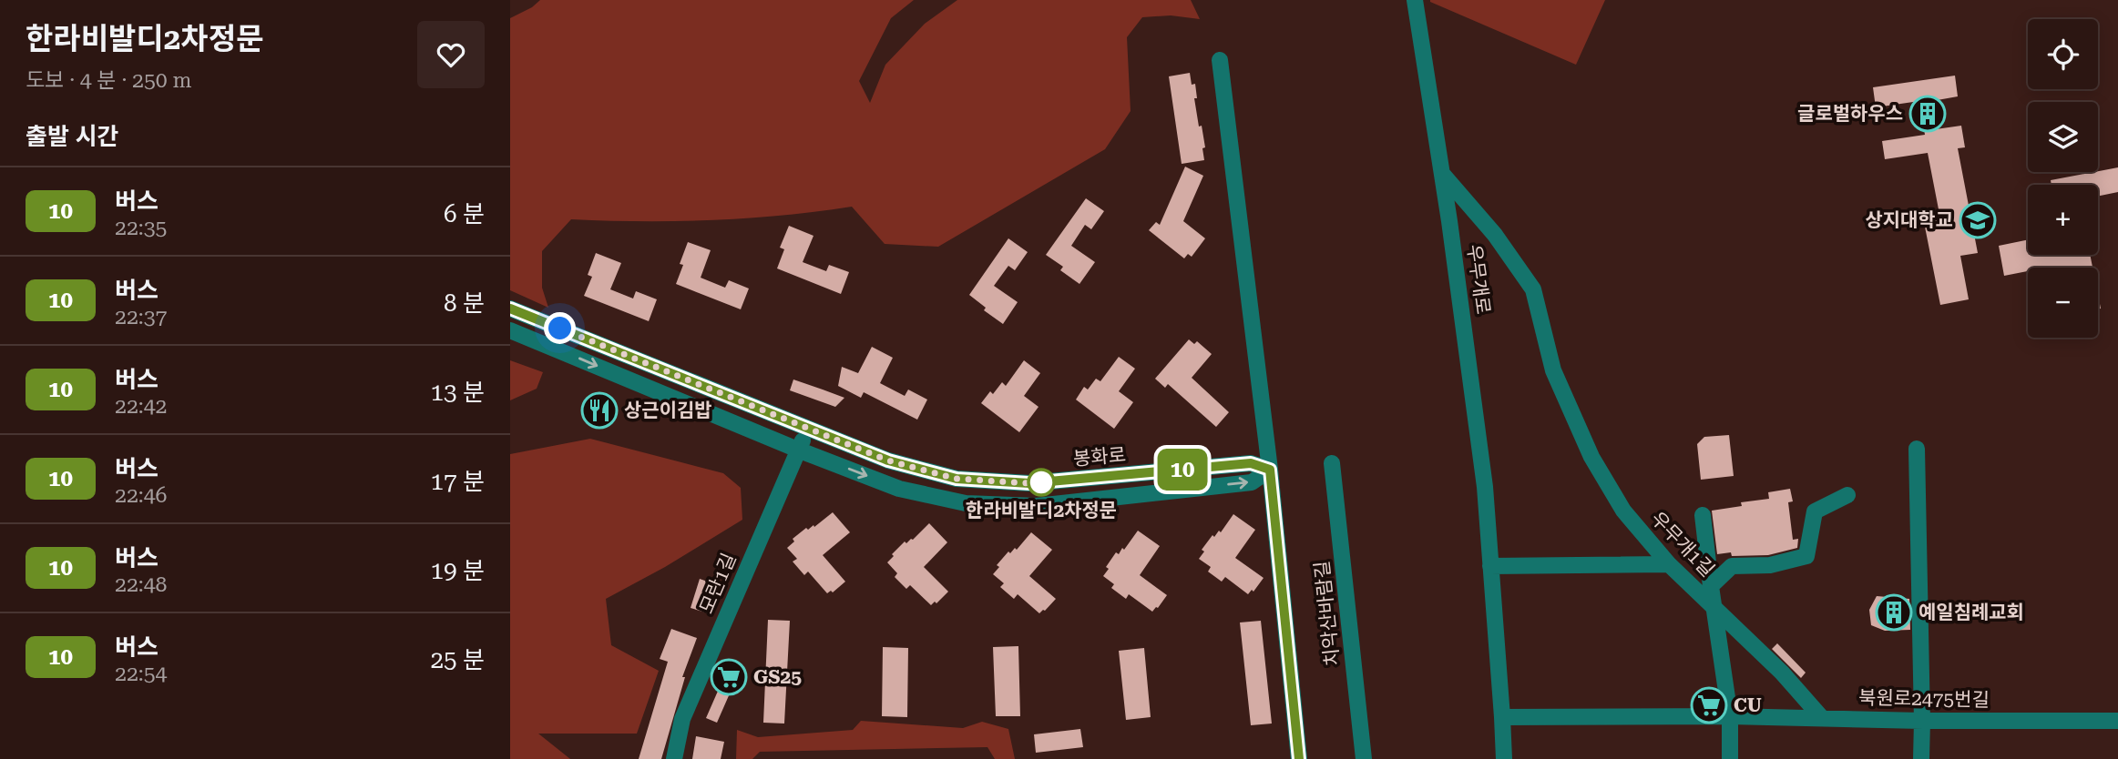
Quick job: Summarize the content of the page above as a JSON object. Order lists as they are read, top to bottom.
{
  "streets": {
    "street": [
      "우무개로",
      "봉화로",
      "우무개1길",
      "모란1길",
      "치악산바람길",
      "북원로2475번길"
    ]
  },
  "crossings": [
    ["우무개로", "우무개1길"],
    ["우무개로", "북원로2475번길"],
    ["봉화로", "모란1길"],
    ["우무개1길", "북원로2475번길"]
  ],
  "places": {
    "building": ["글로벌하우스", "예일침례교회"],
    "school or university": ["상지대학교"],
    "restaurant": ["상근이김밥"],
    "other": ["한라비발디2차정문"],
    "supermarket": ["GS25", "CU"]
  },
  "lines": ["bus line 10"],
  "page": {
    "heading": [
      ["한라비발디2차정문", "도보 · 4 분 · 250 m"],
      "출발 시간"
    ],
    "on_map": "10",
    "map_buttons": ["+", "−"],
    "list": [
      {
        "mark": "10",
        "name": "버스",
        "note": "22:35",
        "value": "6 분"
      },
      {
        "mark": "10",
        "name": "버스",
        "note": "22:37",
        "value": "8 분"
      },
      {
        "mark": "10",
        "name": "버스",
        "note": "22:42",
        "value": "13 분"
      },
      {
        "mark": "10",
        "name": "버스",
        "note": "22:46",
        "value": "17 분"
      },
      {
        "mark": "10",
        "name": "버스",
        "note": "22:48",
        "value": "19 분"
      },
      {
        "mark": "10",
        "name": "버스",
        "note": "22:54",
        "value": "25 분"
      }
    ]
  }
}
